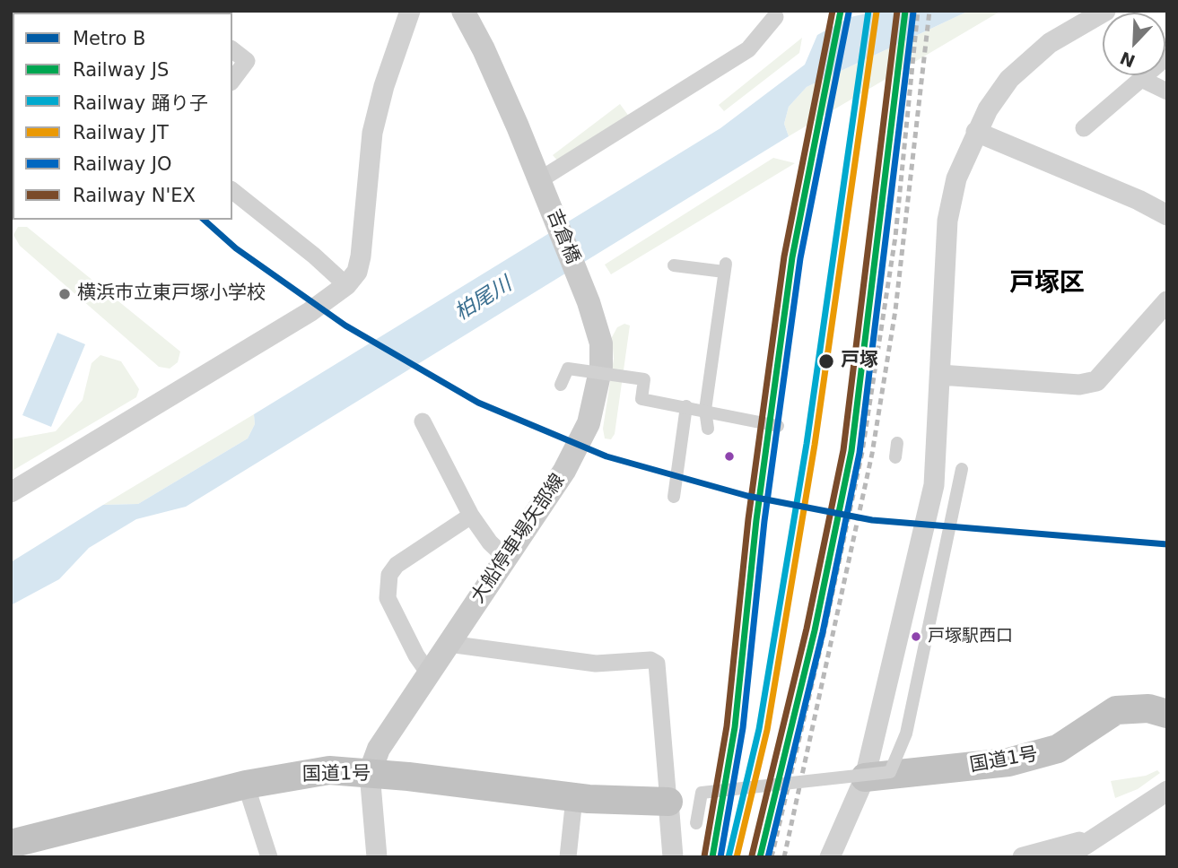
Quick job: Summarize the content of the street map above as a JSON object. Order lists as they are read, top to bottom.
{
  "streets": {
    "highway": ["国道1号"],
    "main road": ["吉倉橋", "大船停車場矢部線"]
  },
  "crossings": [
    ["吉倉橋", "大船停車場矢部線"],
    ["大船停車場矢部線", "国道1号"]
  ],
  "districts": ["戸塚区"],
  "water": ["柏尾川"],
  "places": ["横浜市立東戸塚小学校", "戸塚", "戸塚駅西口"],
  "lines": [
    "rail line JS",
    "rail line 踊り子",
    "rail line N'EX",
    "rail line JT",
    "rail line JO",
    "metro line B"
  ],
  "legend": [
    "Metro B",
    "Railway JS",
    "Railway 踊り子",
    "Railway JT",
    "Railway JO",
    "Railway N'EX"
  ],
  "north": "bottom left"
}
